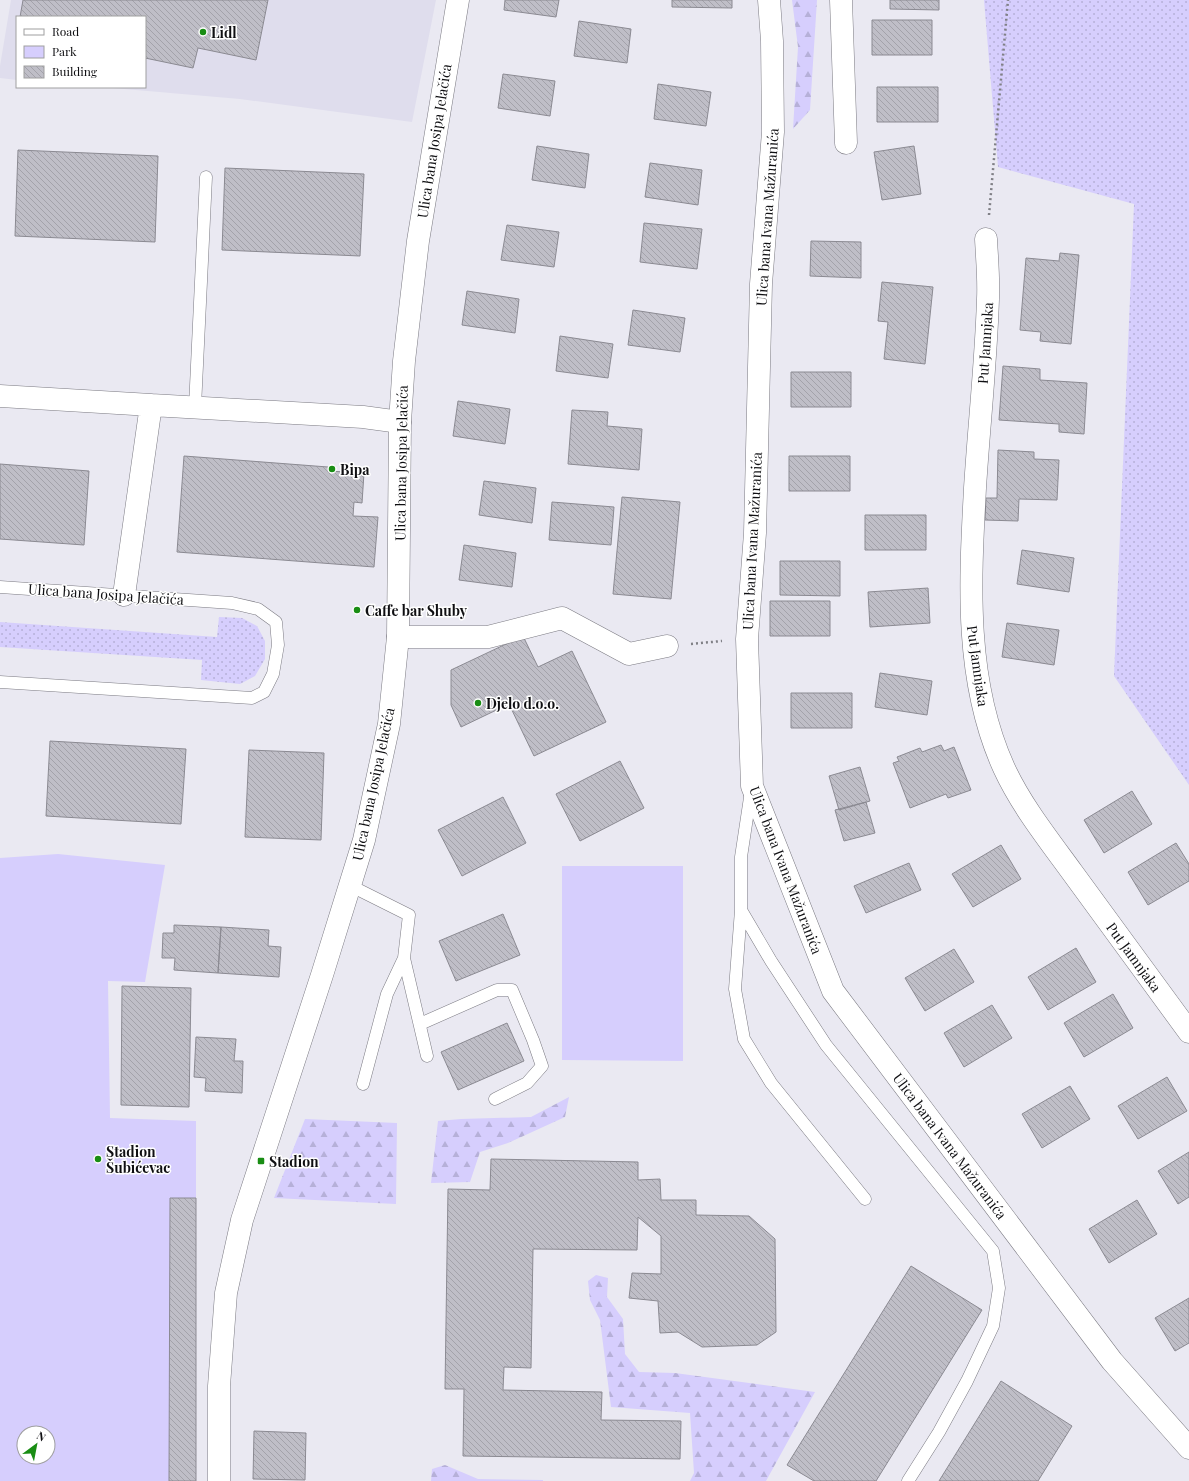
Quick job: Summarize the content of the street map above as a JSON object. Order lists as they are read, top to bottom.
{
  "streets": {
    "street": ["Ulica bana Josipa Jelačića", "Ulica bana Ivana Mažuranića", "Put Jamnjaka"]
  },
  "places": {
    "other": [
      "Lidl",
      "Bipa",
      "Caffe bar Shuby",
      "Djelo d.o.o.",
      "Stadion Šubićevac"
    ],
    "transit": ["Stadion"]
  },
  "legend": ["Road", "Park", "Building"],
  "north": "top right"
}
